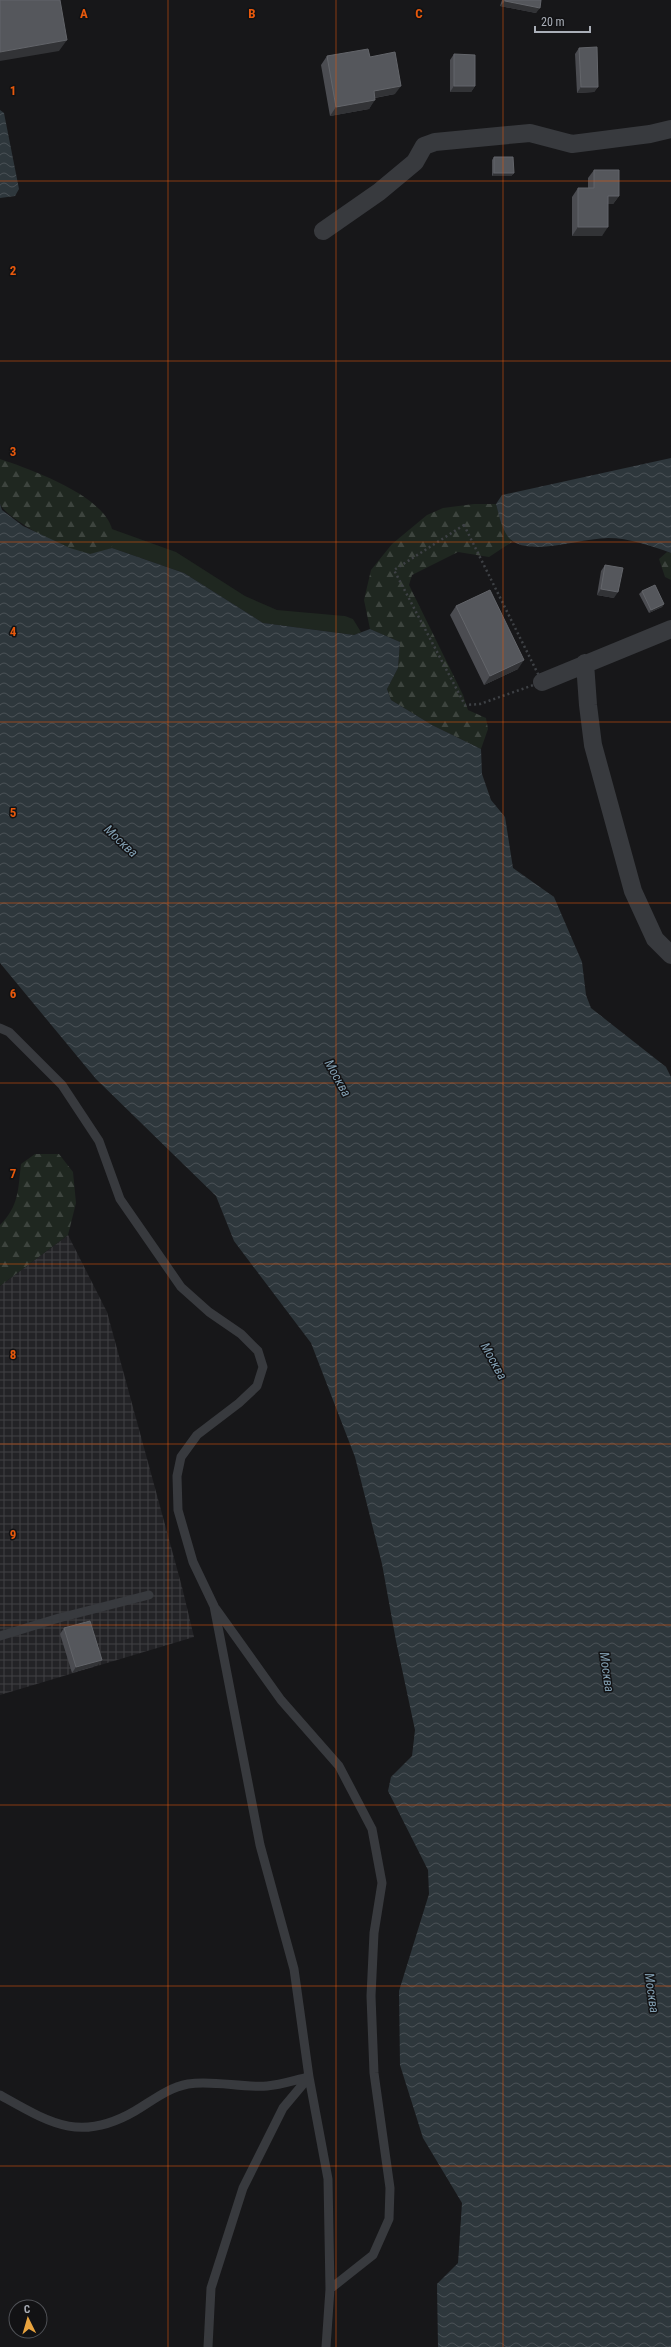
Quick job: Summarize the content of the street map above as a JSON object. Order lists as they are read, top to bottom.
{
  "water": ["Москва"],
  "scale_bar": "20 m",
  "north": "top",
  "grid": {
    "columns": ["A", "B", "C"],
    "rows": [
      "1",
      "2",
      "3",
      "4",
      "5",
      "6",
      "7",
      "8",
      "9"
    ]
  }
}
